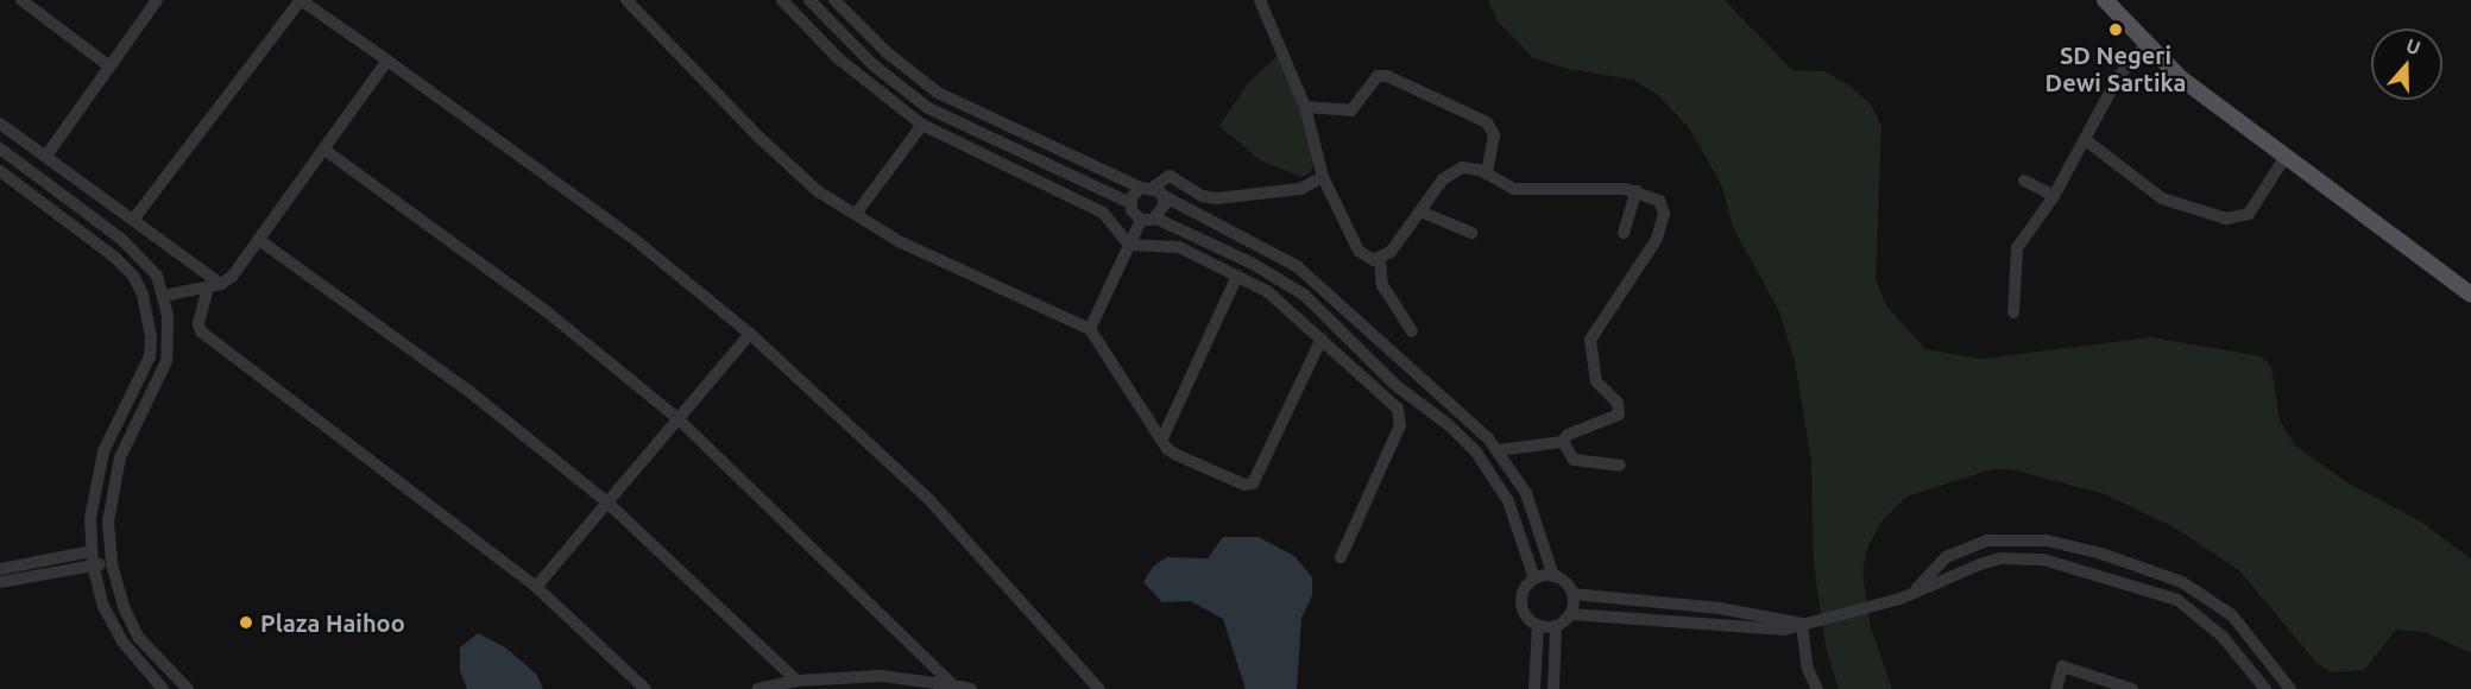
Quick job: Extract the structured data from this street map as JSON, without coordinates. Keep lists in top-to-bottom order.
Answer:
{
  "places": ["SD Negeri Dewi Sartika", "Plaza Haihoo"],
  "north": "top"
}
